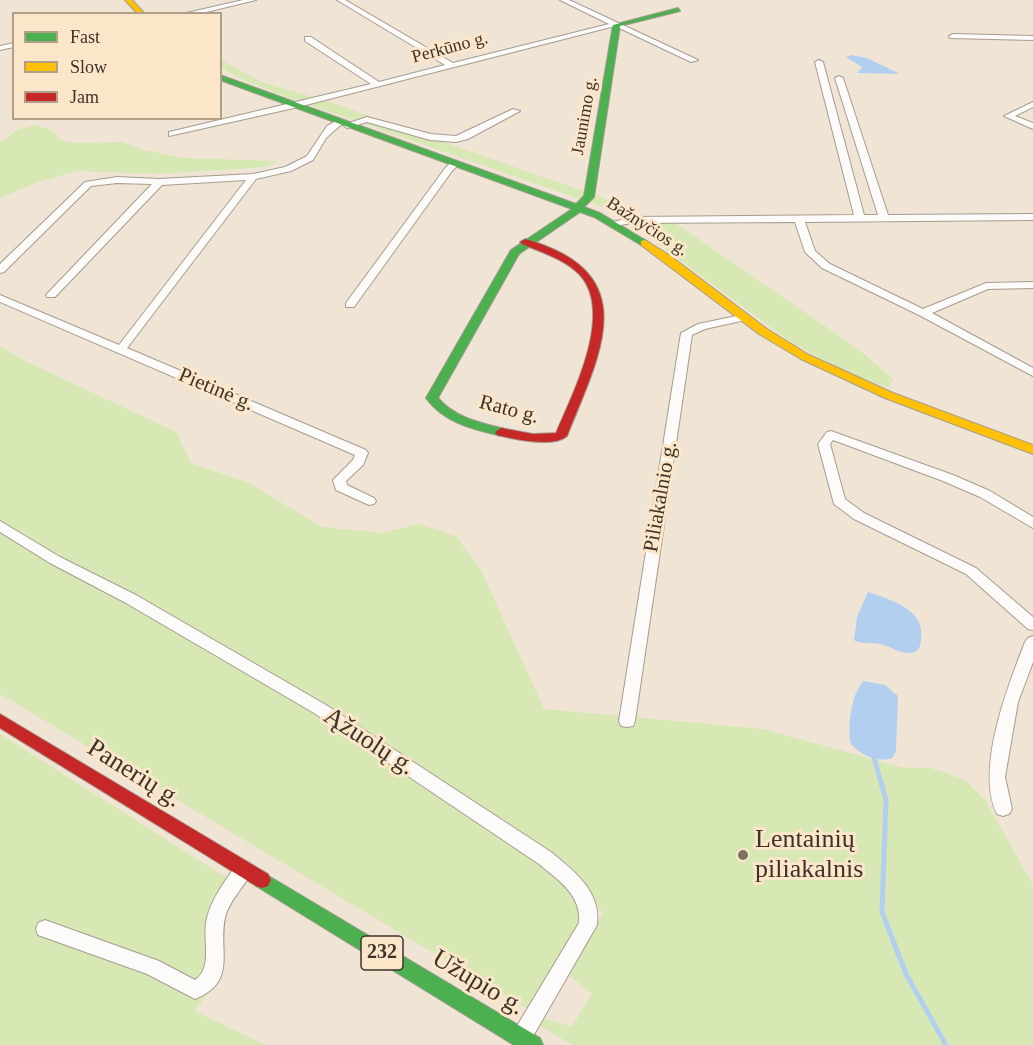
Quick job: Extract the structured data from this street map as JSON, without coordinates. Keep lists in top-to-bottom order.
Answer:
{
  "streets": {
    "main road": [
      "Perkūno g.",
      "Jaunimo g.",
      "Bažnyčios g.",
      "Rato g.",
      "Panerių g.",
      "232",
      "Užupio g."
    ],
    "street": ["Pietinė g.", "Piliakalnio g.", "Ąžuolų g."]
  },
  "crossings": [
    ["Perkūno g.", "Jaunimo g."],
    ["Perkūno g.", "Bažnyčios g."],
    ["Jaunimo g.", "Bažnyčios g."],
    ["Jaunimo g.", "Rato g."],
    ["Bažnyčios g.", "Rato g."],
    ["Bažnyčios g.", "Piliakalnio g."],
    ["Ąžuolų g.", "Užupio g."],
    ["Panerių g.", "Užupio g."]
  ],
  "places": ["Lentainių piliakalnis"],
  "legend": ["Fast", "Slow", "Jam"]
}
